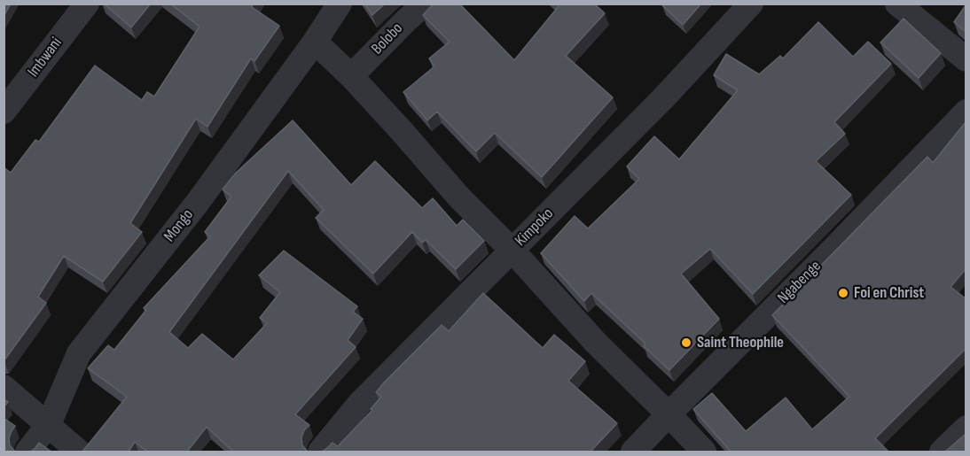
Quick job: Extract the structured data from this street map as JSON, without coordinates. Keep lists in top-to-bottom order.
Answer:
{
  "streets": {
    "street": [
      "Bolobo",
      "Imbwani",
      "Mongo",
      "Kimpoko",
      "Ngabenge"
    ]
  },
  "places": ["Foi en Christ", "Saint Theophile"]
}
